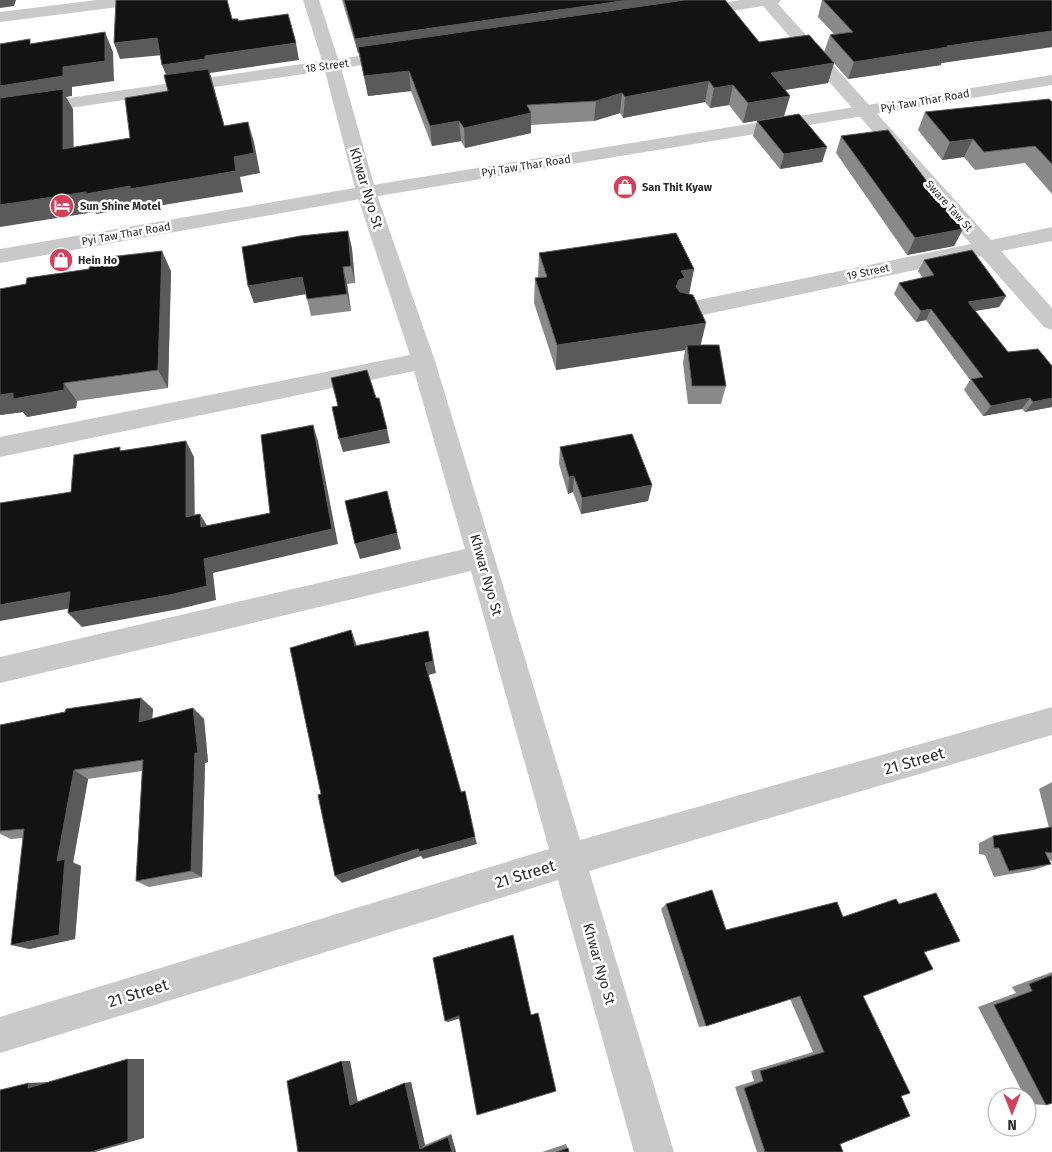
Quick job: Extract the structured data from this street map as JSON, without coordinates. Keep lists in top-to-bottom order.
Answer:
{
  "streets": {
    "street": [
      "18 Street",
      "Pyi Taw Thar Road",
      "Khwar Nyo St",
      "Sware Taw St",
      "19 Street",
      "21 Street"
    ]
  },
  "crossings": [
    ["18 Street", "Khwar Nyo St"],
    ["Pyi Taw Thar Road", "Khwar Nyo St"],
    ["Pyi Taw Thar Road", "Sware Taw St"],
    ["Khwar Nyo St", "21 Street"],
    ["Sware Taw St", "19 Street"]
  ],
  "places": {
    "shop": ["San Thit Kyaw", "Hein Ho"],
    "hotel": ["Sun Shine Motel"]
  },
  "north": "bottom"
}
